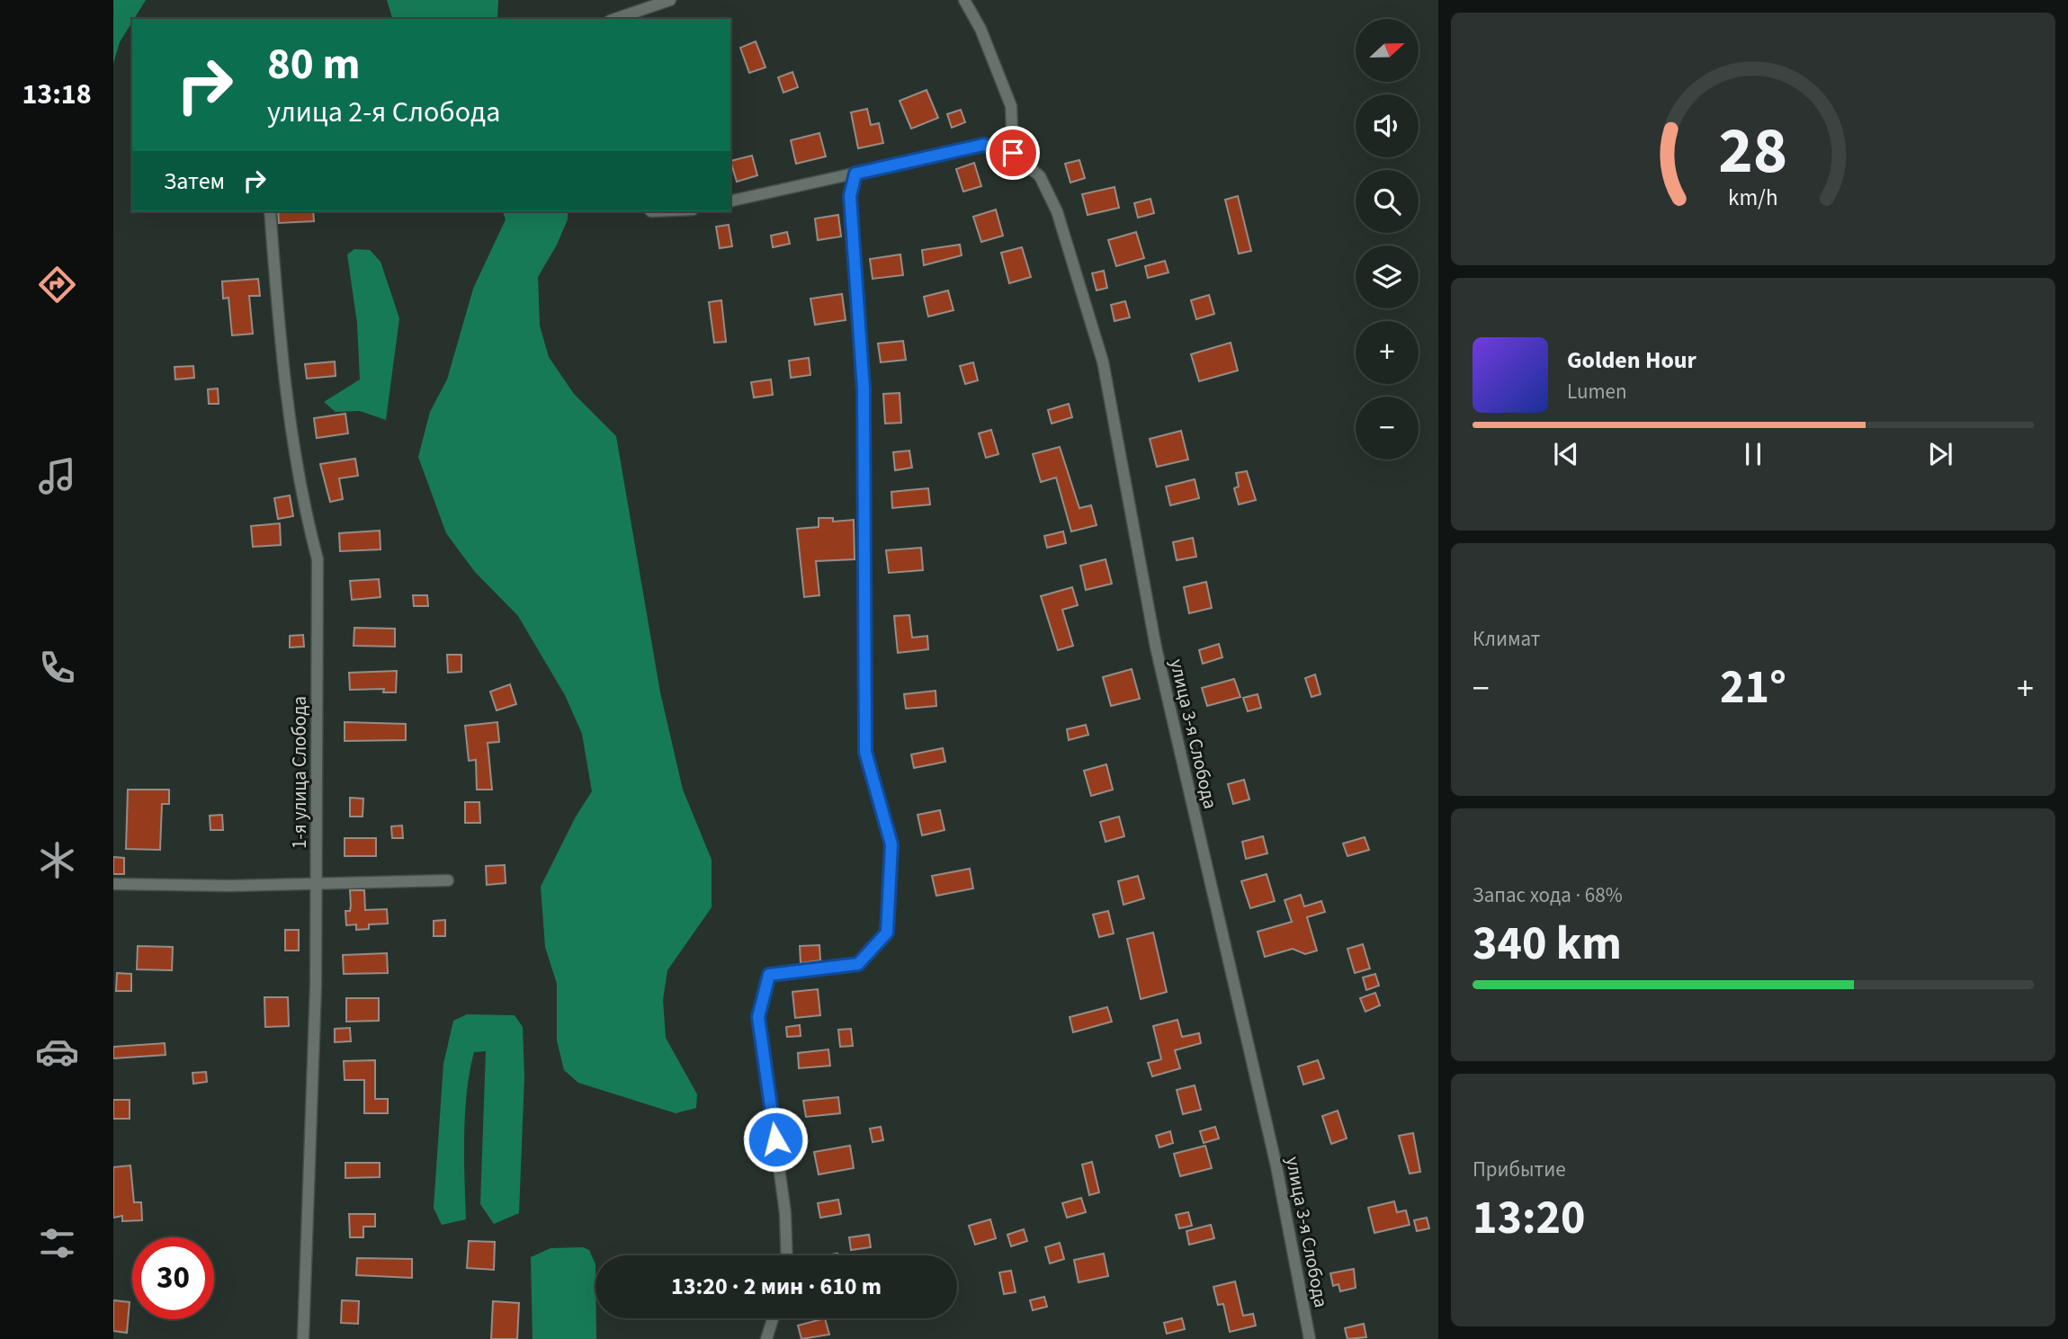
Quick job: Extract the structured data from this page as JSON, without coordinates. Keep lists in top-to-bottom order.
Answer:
{
  "streets": {
    "street": ["улица 3-я Слобода", "1-я улица Слобода"]
  },
  "north": "right",
  "page": {
    "tabs": "13:18",
    "map_buttons": ["+", "−"],
    "turn": ["80 m", "улица 2-я Слобода"],
    "then": "Затем",
    "song": ["Golden Hour", "Lumen"],
    "tile": [
      "Климат",
      ["Запас хода · 68%", "340 km"],
      ["Прибытие", "13:20"]
    ],
    "heat": ["−", "21°", "+"],
    "limit": "30",
    "trip": "13:20 · 2 мин · 610 m",
    "gauge": ["28", "km/h"]
  }
}
